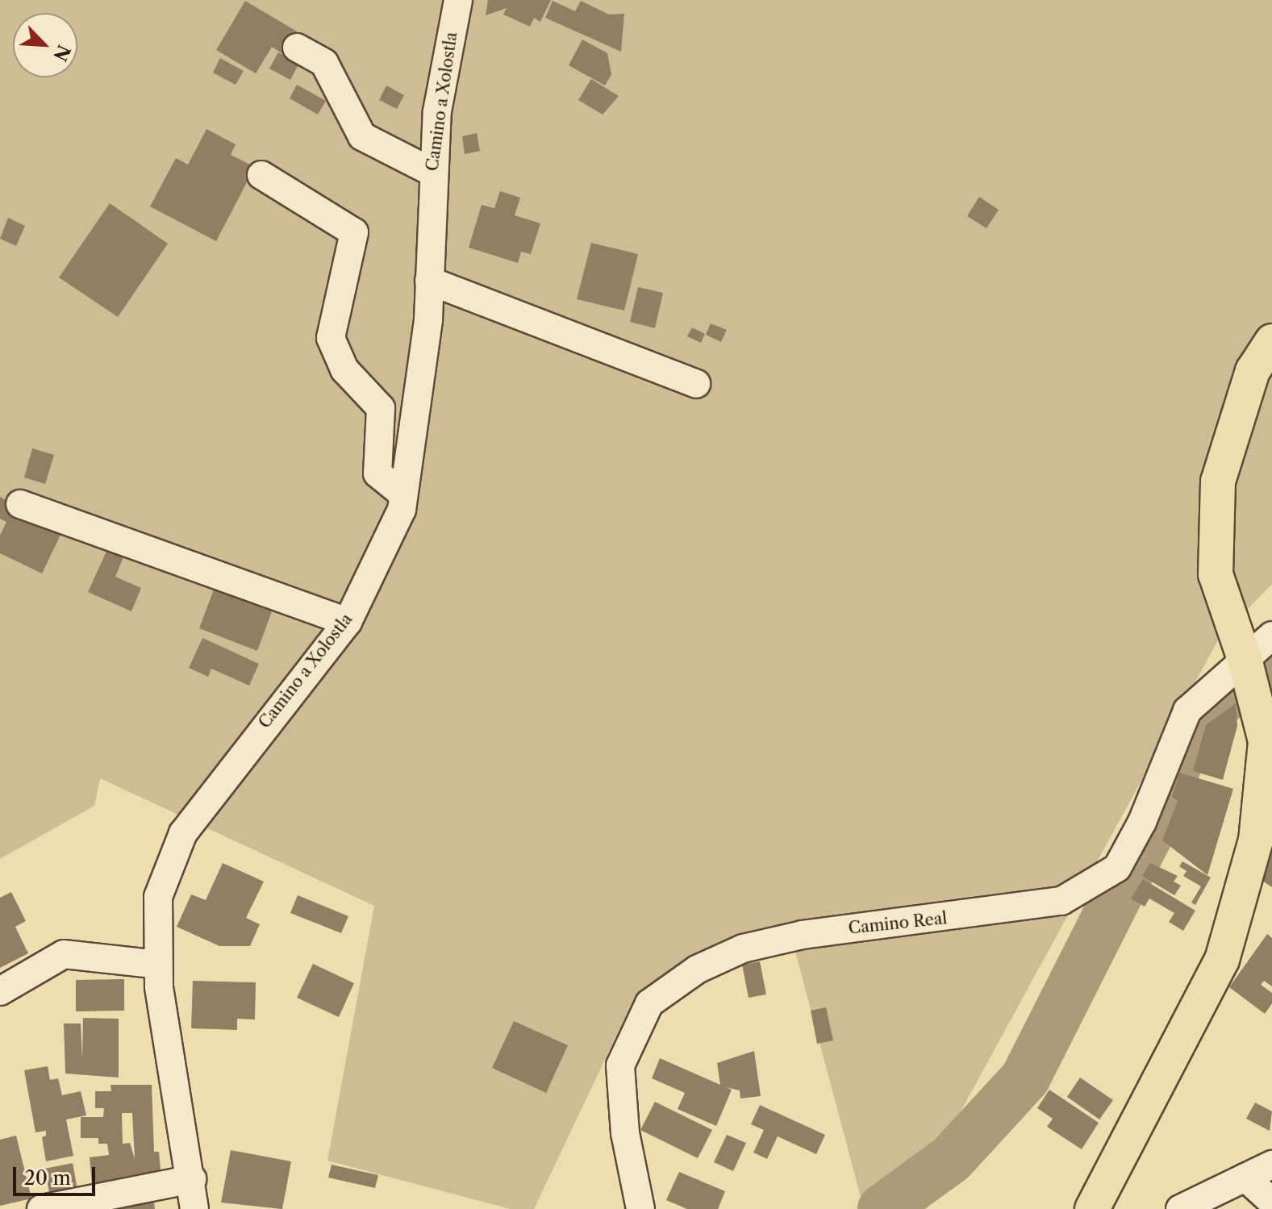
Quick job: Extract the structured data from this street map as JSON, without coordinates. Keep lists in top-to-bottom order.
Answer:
{
  "streets": {
    "street": ["Camino a Xolostla", "Camino Real"]
  },
  "scale_bar": "20 m",
  "north": "bottom right"
}
